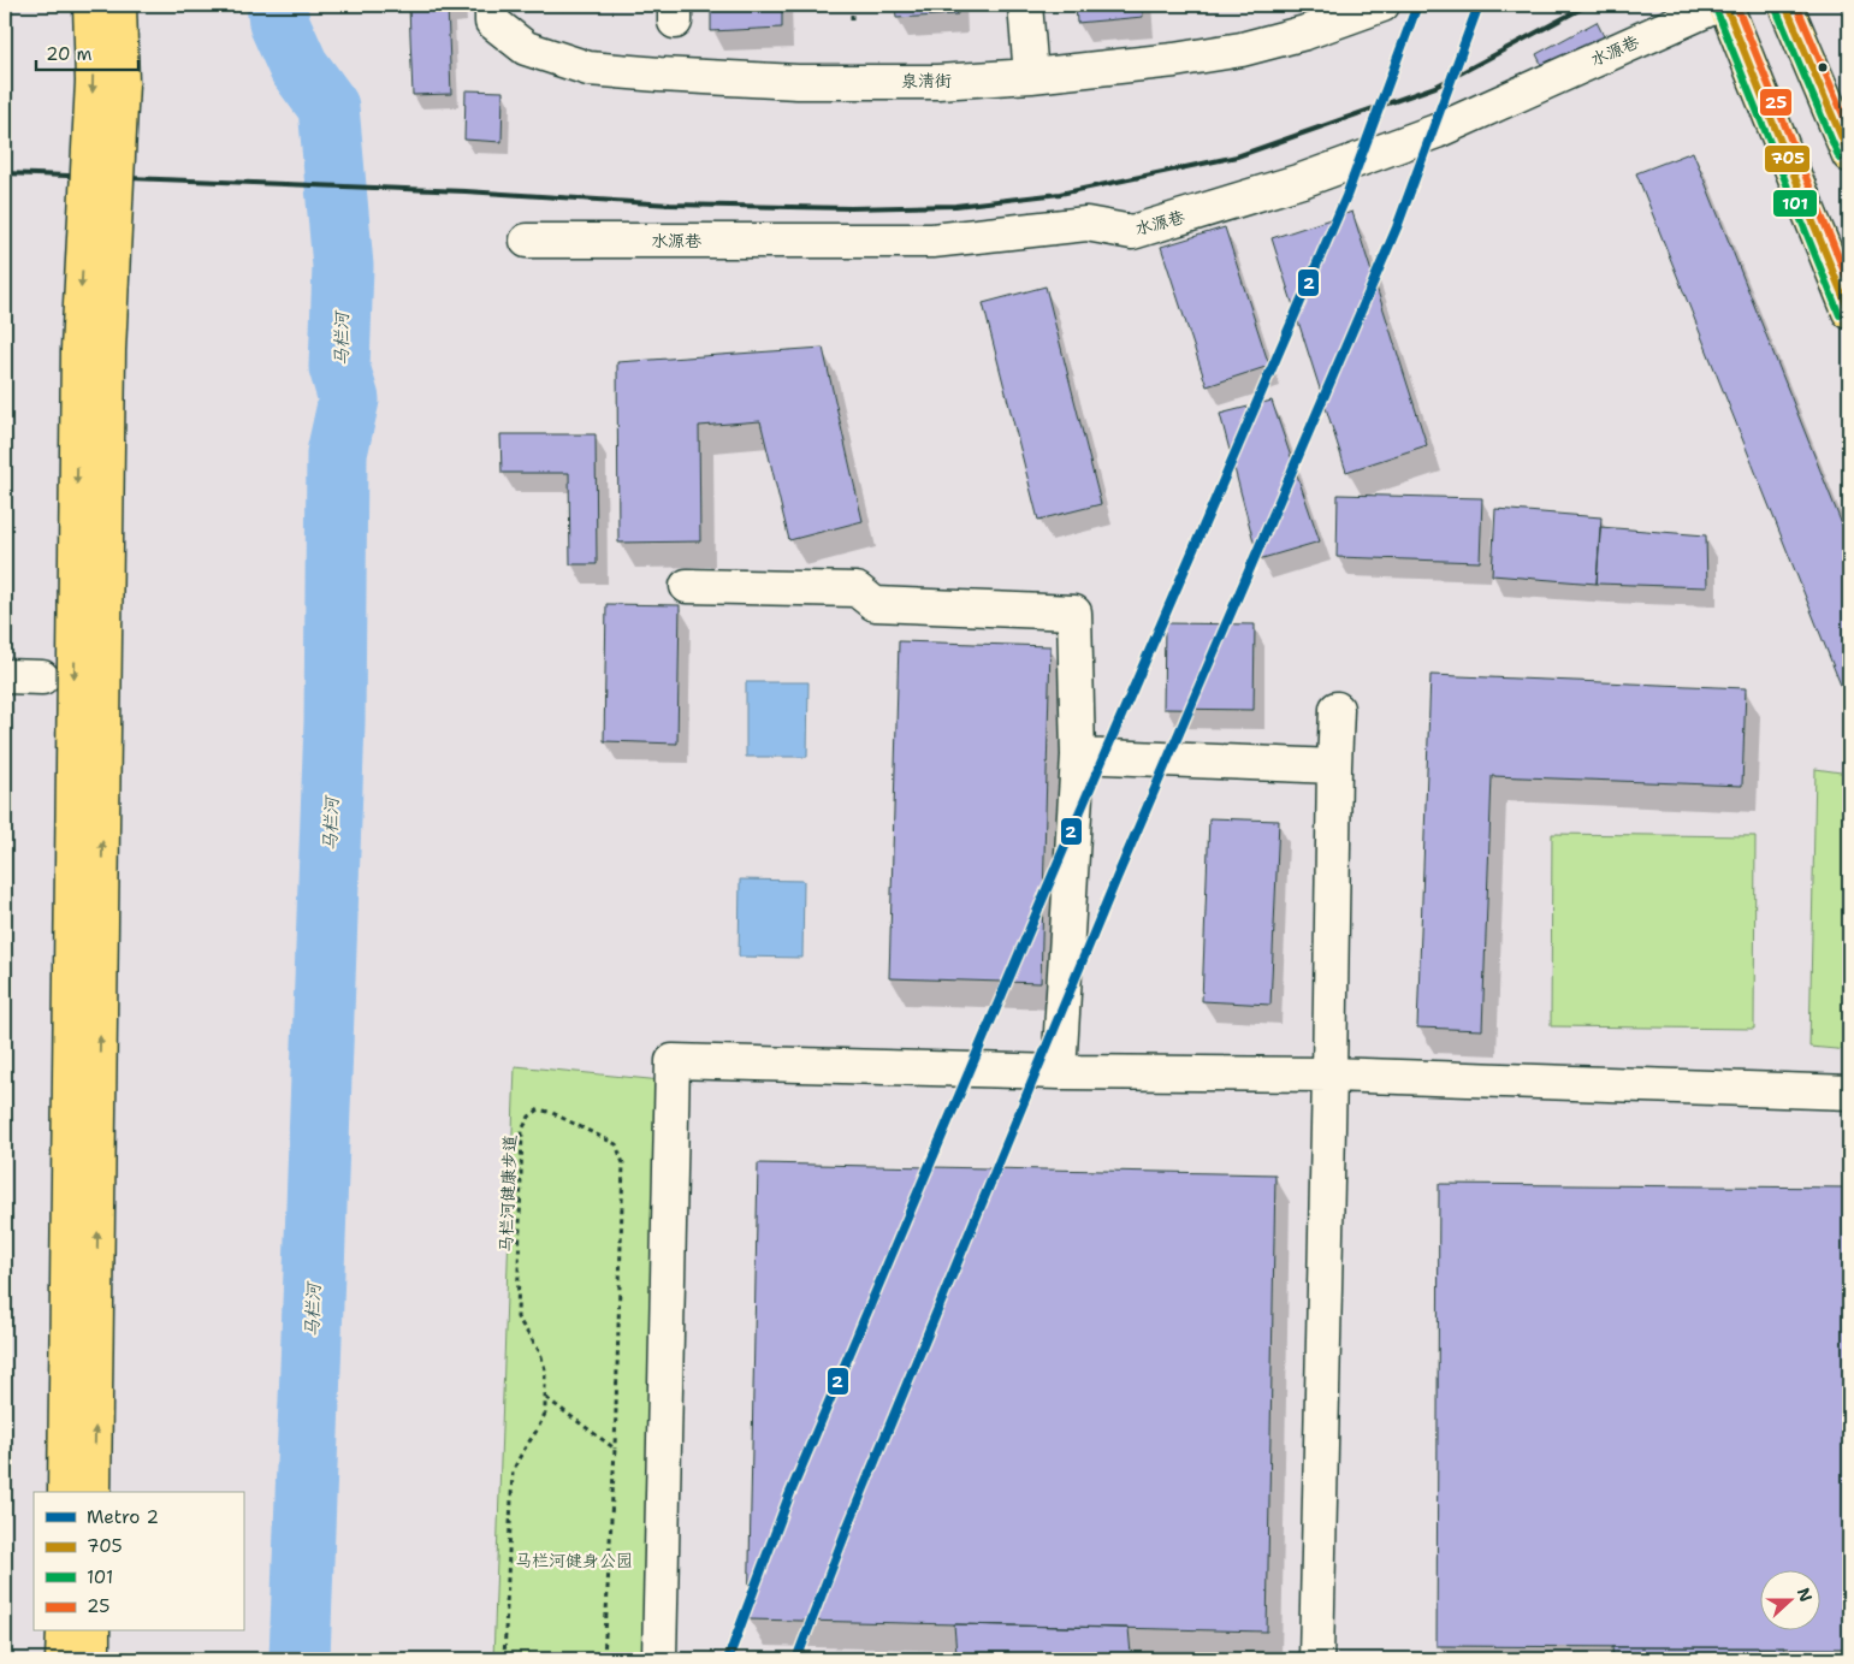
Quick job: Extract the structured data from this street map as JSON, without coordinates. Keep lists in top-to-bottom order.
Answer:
{
  "streets": {
    "street": ["水源巷", "泉清街"],
    "path": ["马栏河健康步道"]
  },
  "water": ["马栏河"],
  "parks": ["马栏河健身公园"],
  "lines": [
    "metro line 2",
    "transit line 705",
    "transit line 25",
    "transit line 101"
  ],
  "legend": [
    "Metro 2",
    "705",
    "101",
    "25"
  ],
  "scale_bar": "20 m",
  "north": "right"
}
